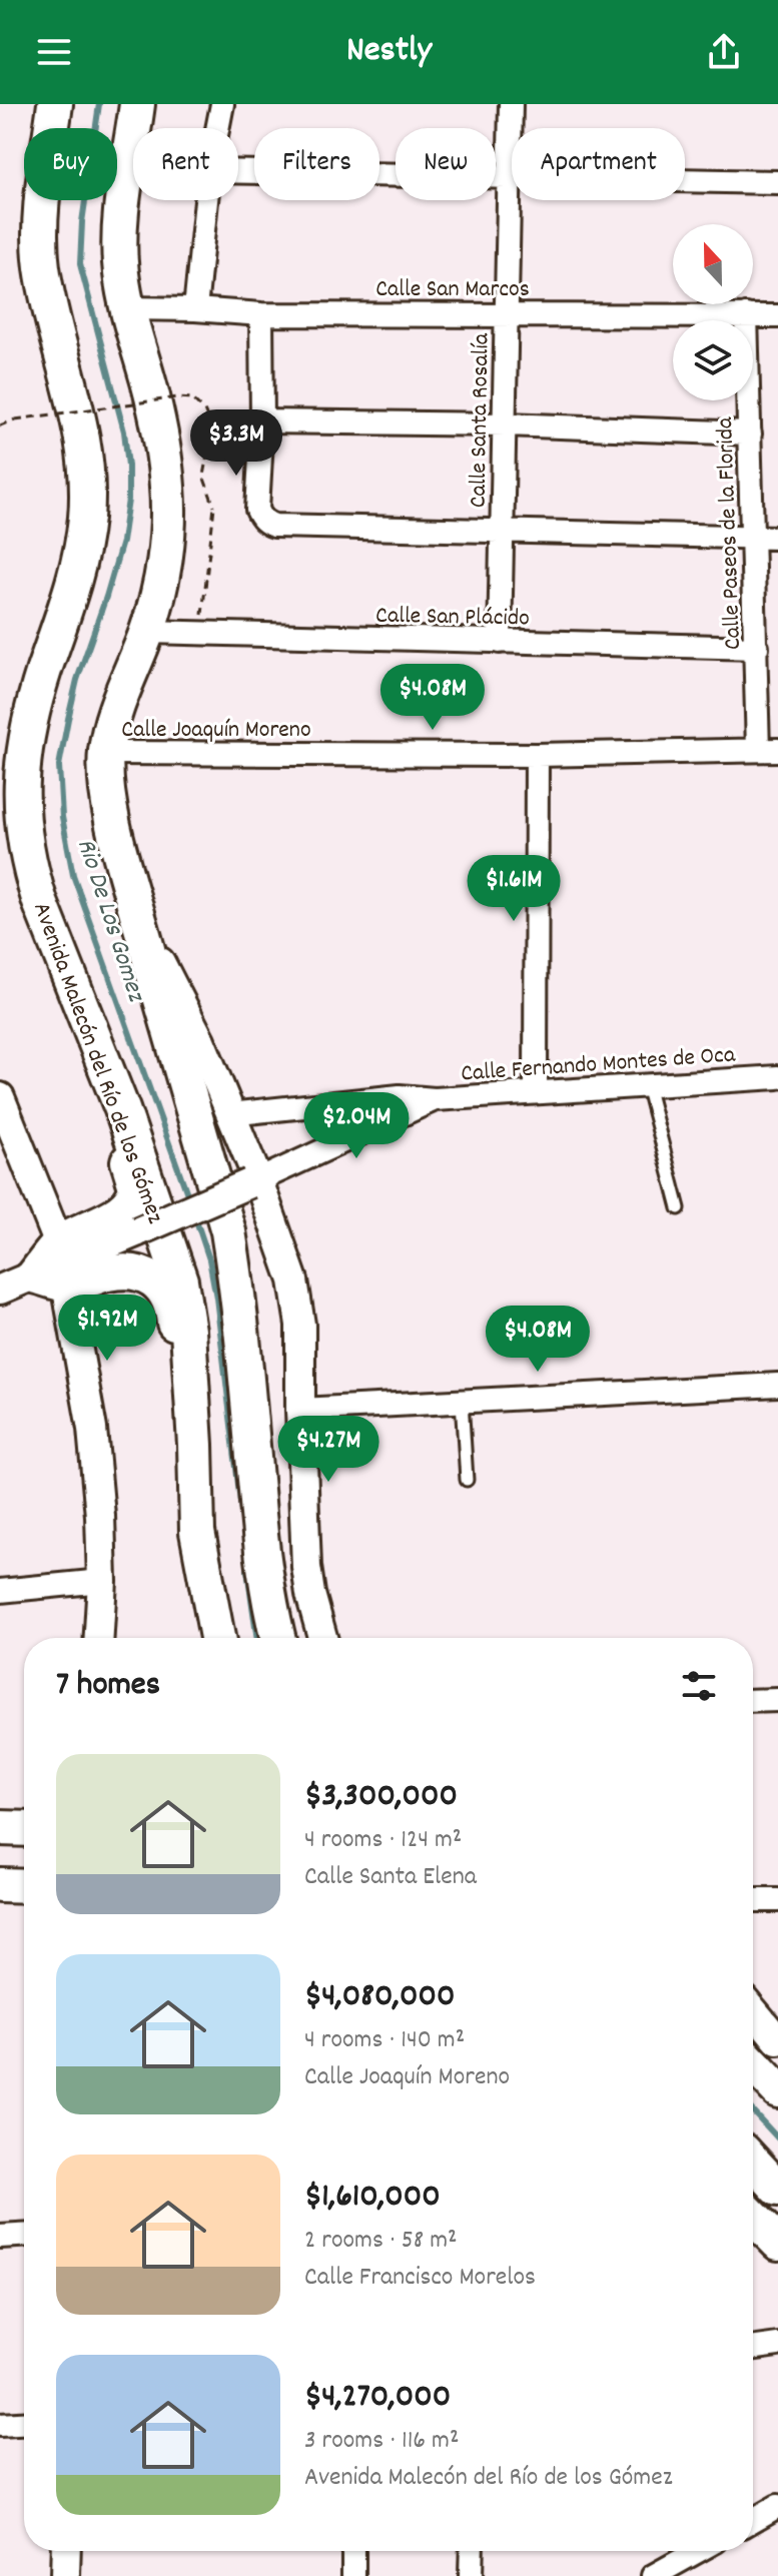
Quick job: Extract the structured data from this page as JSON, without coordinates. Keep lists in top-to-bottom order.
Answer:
{
  "streets": {
    "main road": ["Avenida Malecón del Río de los Gómez"],
    "street": [
      "Calle San Marcos",
      "Calle Santa Rosalía",
      "Calle Paseos de la Florida",
      "Calle San Plácido",
      "Calle Joaquín Moreno",
      "Calle Fernando Montes de Oca"
    ]
  },
  "crossings": [
    ["Calle San Marcos", "Calle Santa Rosalía"],
    ["Calle San Marcos", "Calle Paseos de la Florida"],
    ["Calle Santa Rosalía", "Calle San Plácido"],
    ["Calle Paseos de la Florida", "Calle San Plácido"],
    ["Calle Paseos de la Florida", "Calle Joaquín Moreno"]
  ],
  "water": ["Rio De Los Gomez"],
  "north": "top",
  "page": {
    "header": "Nestly",
    "chip": [
      "Buy",
      "Rent",
      "Filters",
      "New",
      "Apartment"
    ],
    "price": [
      "$3.3M",
      "$4.08M",
      "$1.61M",
      "$2.04M",
      "$1.92M",
      "$4.08M",
      "$4.27M"
    ],
    "heading": "7 homes",
    "list": [
      {
        "name": "$3,300,000",
        "note": "4 rooms · 124 m² · Calle Santa Elena"
      },
      {
        "name": "$4,080,000",
        "note": "4 rooms · 140 m² · Calle Joaquín Moreno"
      },
      {
        "name": "$1,610,000",
        "note": "2 rooms · 58 m² · Calle Francisco Morelos"
      },
      {
        "name": "$4,270,000",
        "note": "3 rooms · 116 m² · Avenida Malecón del Río de los Gómez"
      }
    ]
  }
}
